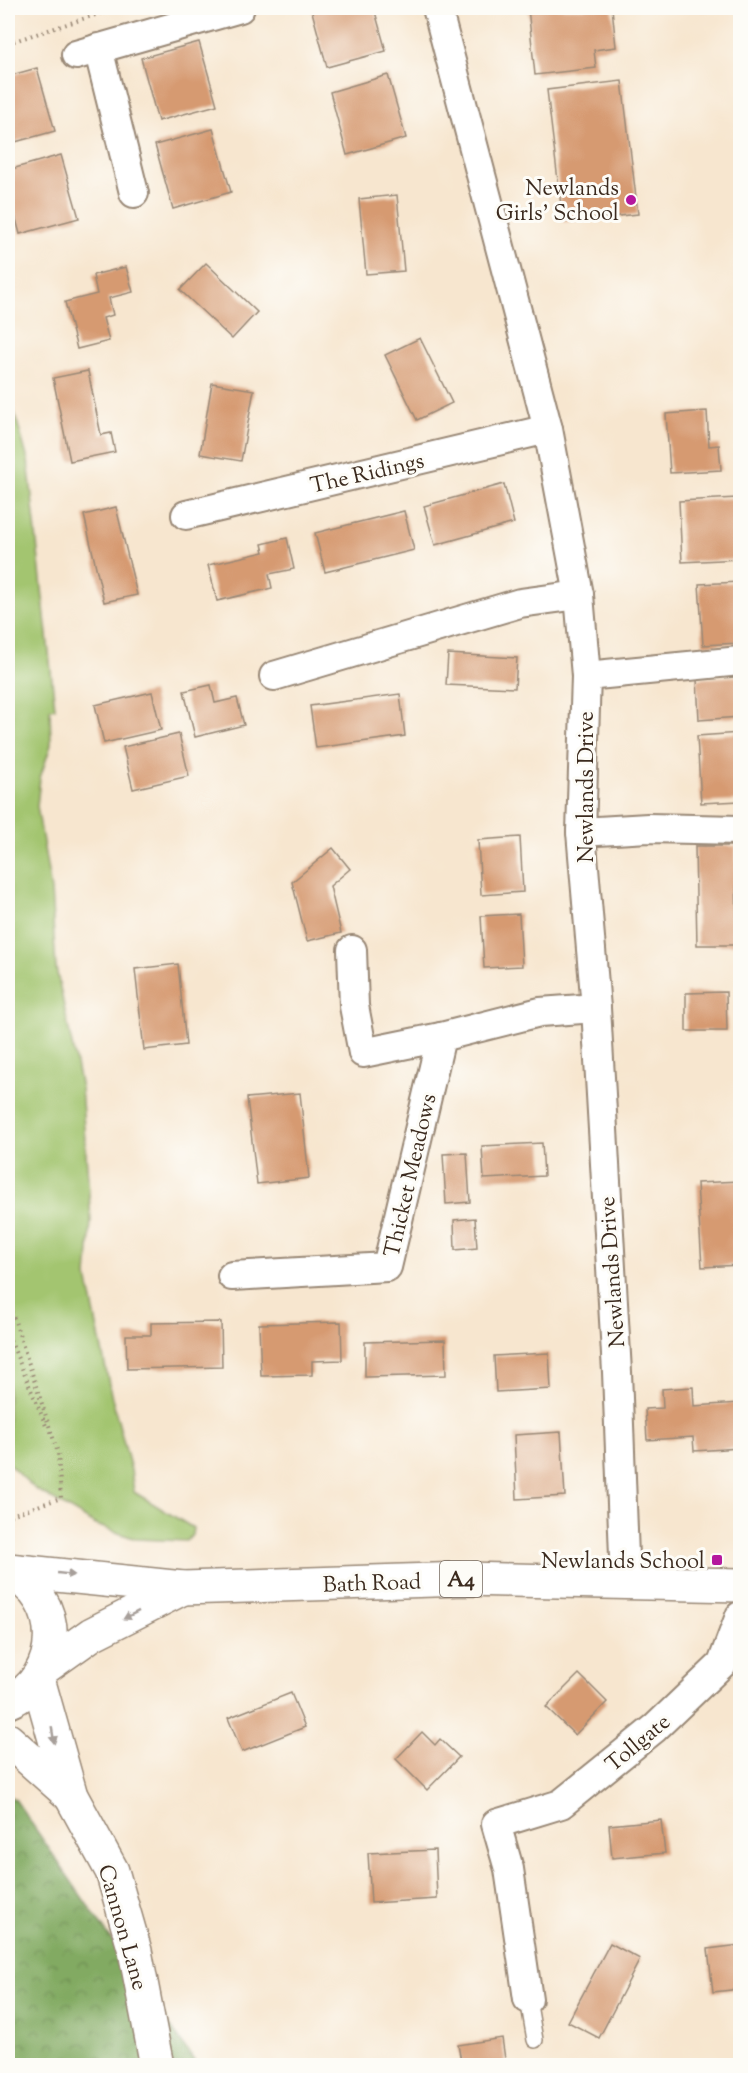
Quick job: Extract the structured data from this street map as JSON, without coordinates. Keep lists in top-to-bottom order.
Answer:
{
  "streets": {
    "main road": ["A4", "Bath Road", "Cannon Lane"],
    "street": [
      "The Ridings",
      "Newlands Drive",
      "Thicket Meadows",
      "Tollgate"
    ]
  },
  "crossings": [
    ["The Ridings", "Newlands Drive"],
    ["Newlands Drive", "Bath Road"],
    ["Bath Road", "Cannon Lane"]
  ],
  "places": {
    "other": ["Newlands Girls' School"],
    "transit": ["Newlands School"]
  }
}
